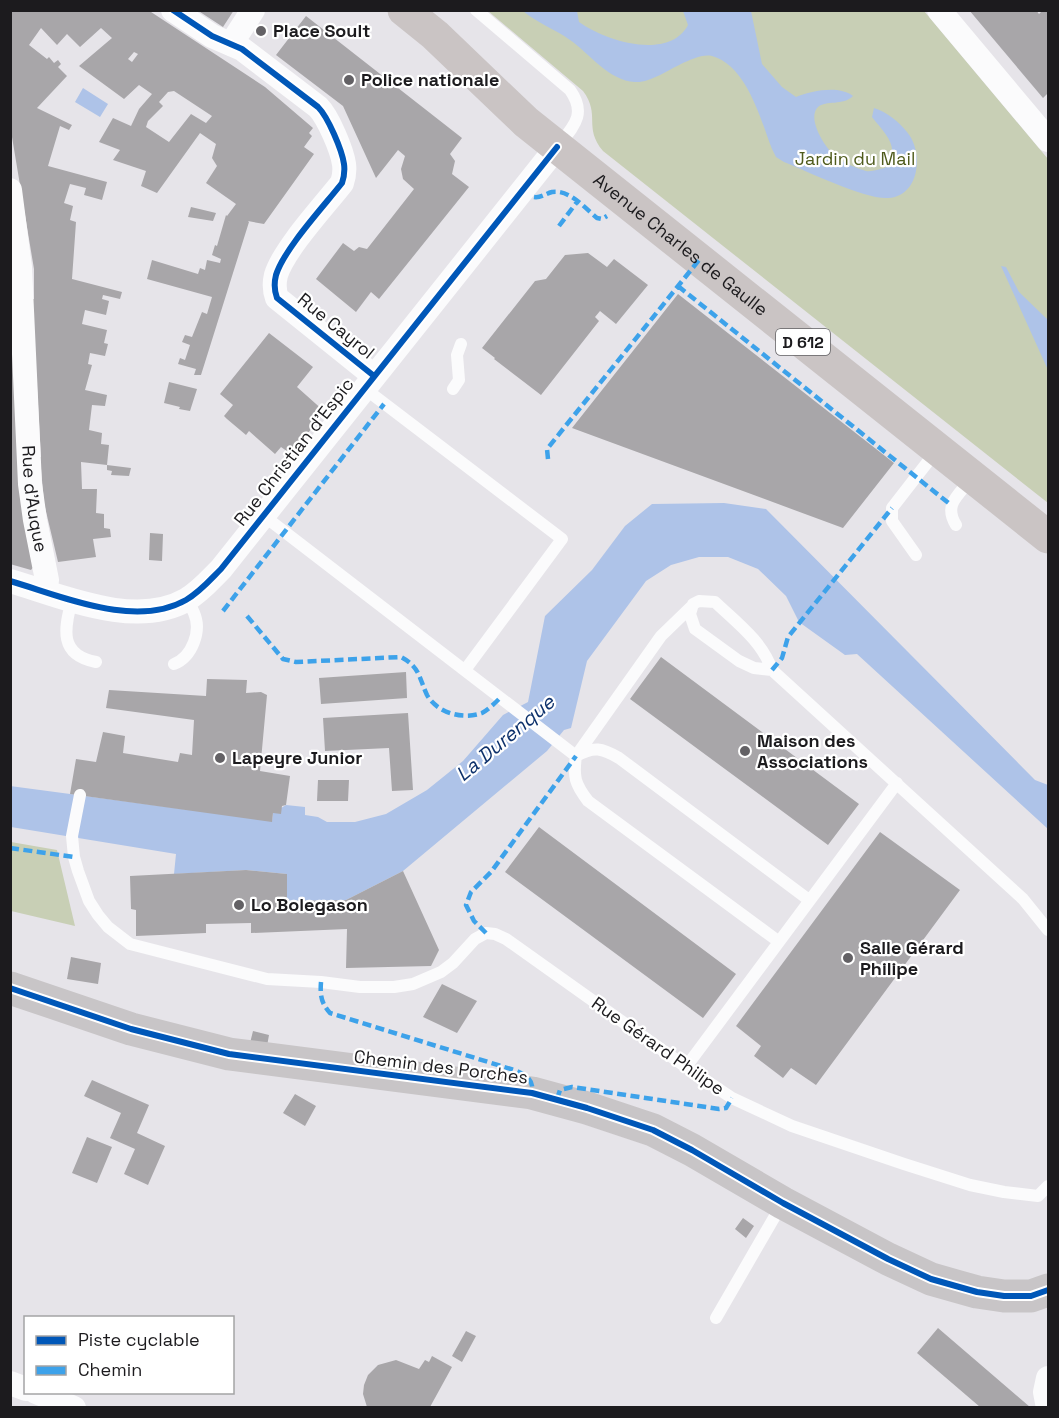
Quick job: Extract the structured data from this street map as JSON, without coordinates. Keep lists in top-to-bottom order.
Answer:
{
  "streets": {
    "main road": ["Avenue Charles de Gaulle", "D 612"],
    "street": [
      "Rue Cayrol",
      "Rue Christian d'Espic",
      "Rue d'Auque",
      "Chemin des Porches"
    ],
    "lane": ["Rue Gérard Philipe"]
  },
  "crossings": [
    ["Avenue Charles de Gaulle", "Rue Christian d'Espic"],
    ["Rue Cayrol", "Rue Christian d'Espic"],
    ["Rue Christian d'Espic", "Rue d'Auque"]
  ],
  "water": ["La Durenque"],
  "parks": ["Jardin du Mail"],
  "places": [
    "Place Soult",
    "Police nationale",
    "Maison des Associations",
    "Lapeyre Junior",
    "Lo Bolegason",
    "Salle Gérard Philipe"
  ],
  "legend": ["Piste cyclable", "Chemin"]
}
